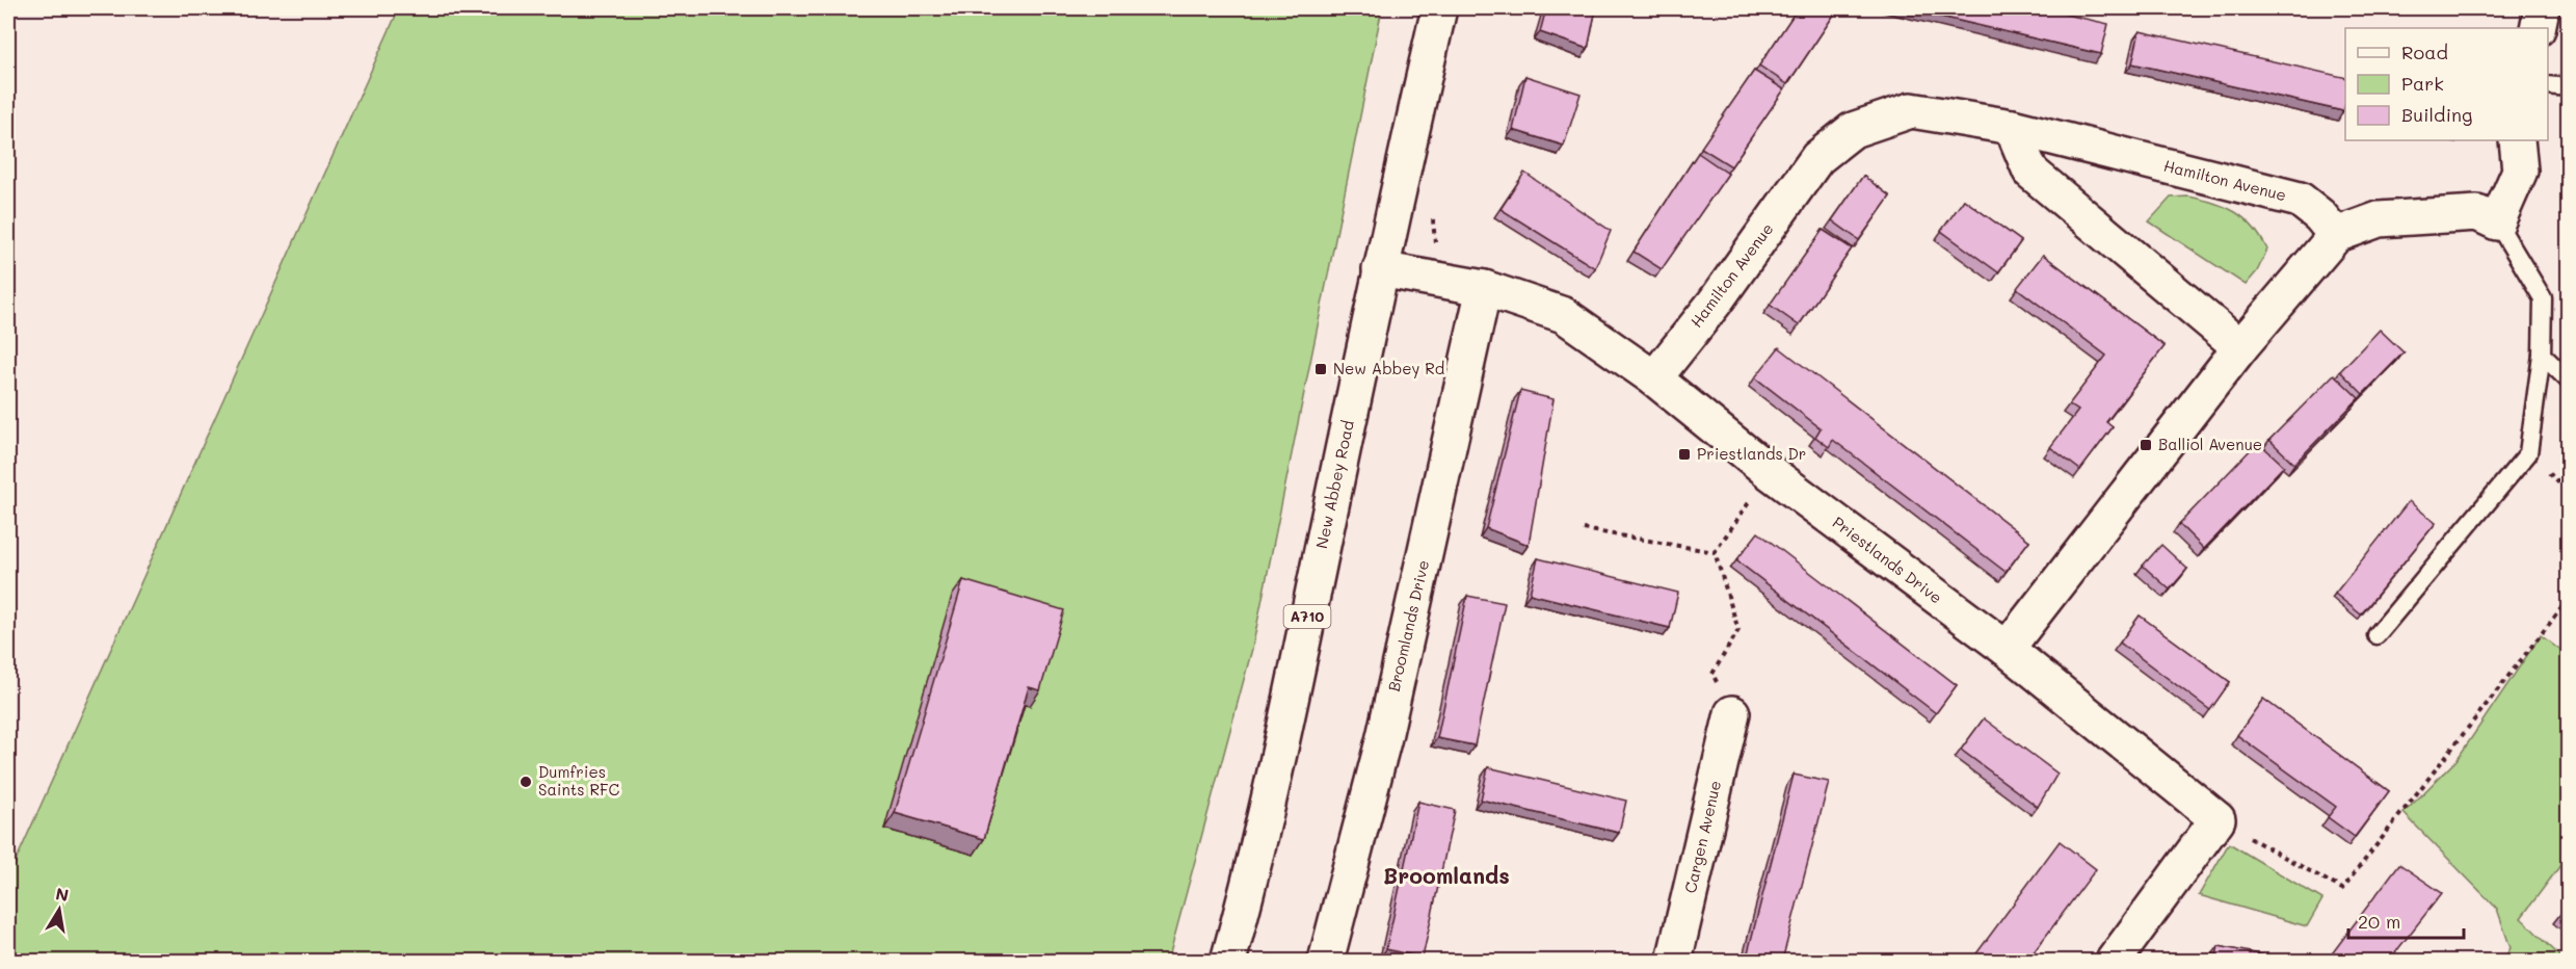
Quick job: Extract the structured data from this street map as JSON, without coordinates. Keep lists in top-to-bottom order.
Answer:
{
  "streets": {
    "street": [
      "Hamilton Avenue",
      "New Abbey Road",
      "Priestlands Drive",
      "A710",
      "Broomlands Drive",
      "Cargen Avenue"
    ]
  },
  "crossings": [
    ["Hamilton Avenue", "Priestlands Drive"],
    ["New Abbey Road", "Priestlands Drive"],
    ["Priestlands Drive", "Broomlands Drive"]
  ],
  "districts": ["Broomlands"],
  "places": {
    "transit": ["New Abbey Rd", "Balliol Avenue", "Priestlands Dr"],
    "other": ["Dumfries Saints RFC"]
  },
  "legend": ["Road", "Park", "Building"],
  "scale_bar": "20 m",
  "north": "top"
}
